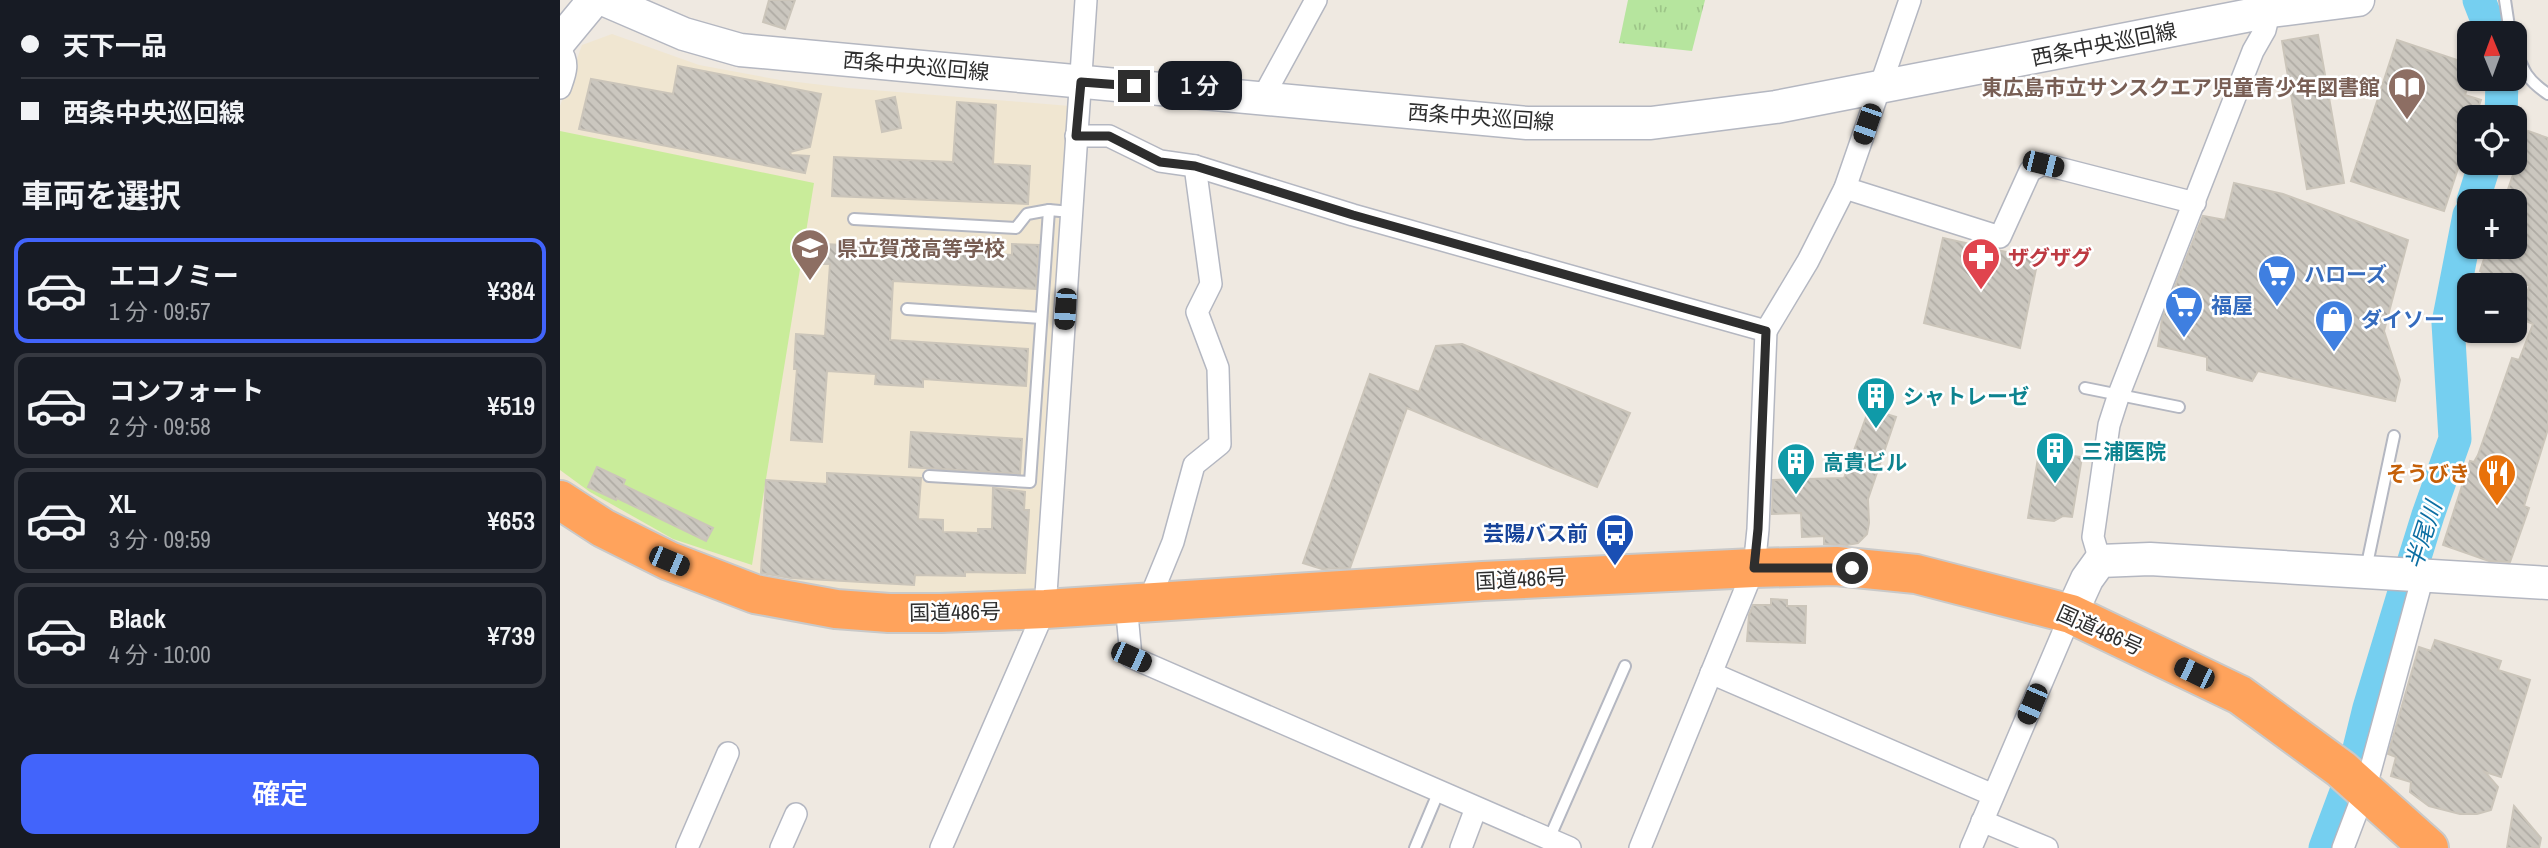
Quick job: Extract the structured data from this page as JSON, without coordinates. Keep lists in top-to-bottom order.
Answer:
{
  "streets": {
    "highway": ["国道486号"],
    "street": ["西条中央巡回線"]
  },
  "water": ["半尾川"],
  "places": {
    "library": ["東広島市立サンスクエア児童青少年図書館"],
    "school or university": ["県立賀茂高等学校"],
    "pharmacy": ["ザグザグ"],
    "supermarket": ["ハローズ", "福屋"],
    "shop": ["ダイソー"],
    "building": ["シャトレーゼ", "三浦医院", "高貴ビル"],
    "restaurant": ["そうびき"],
    "bus stop": ["芸陽バス前"]
  },
  "north": "top",
  "page": {
    "banner": ["天下一品", "西条中央巡回線"],
    "map_buttons": ["+", "−"],
    "bubble": "1 分",
    "heading": "車両を選択",
    "list": [
      {
        "name": "エコノミー",
        "note": "1 分 · 09:57",
        "value": "¥384"
      },
      {
        "name": "コンフォート",
        "note": "2 分 · 09:58",
        "value": "¥519"
      },
      {
        "name": "XL",
        "note": "3 分 · 09:59",
        "value": "¥653"
      },
      {
        "name": "Black",
        "note": "4 分 · 10:00",
        "value": "¥739"
      }
    ],
    "buttons": "確定"
  }
}
